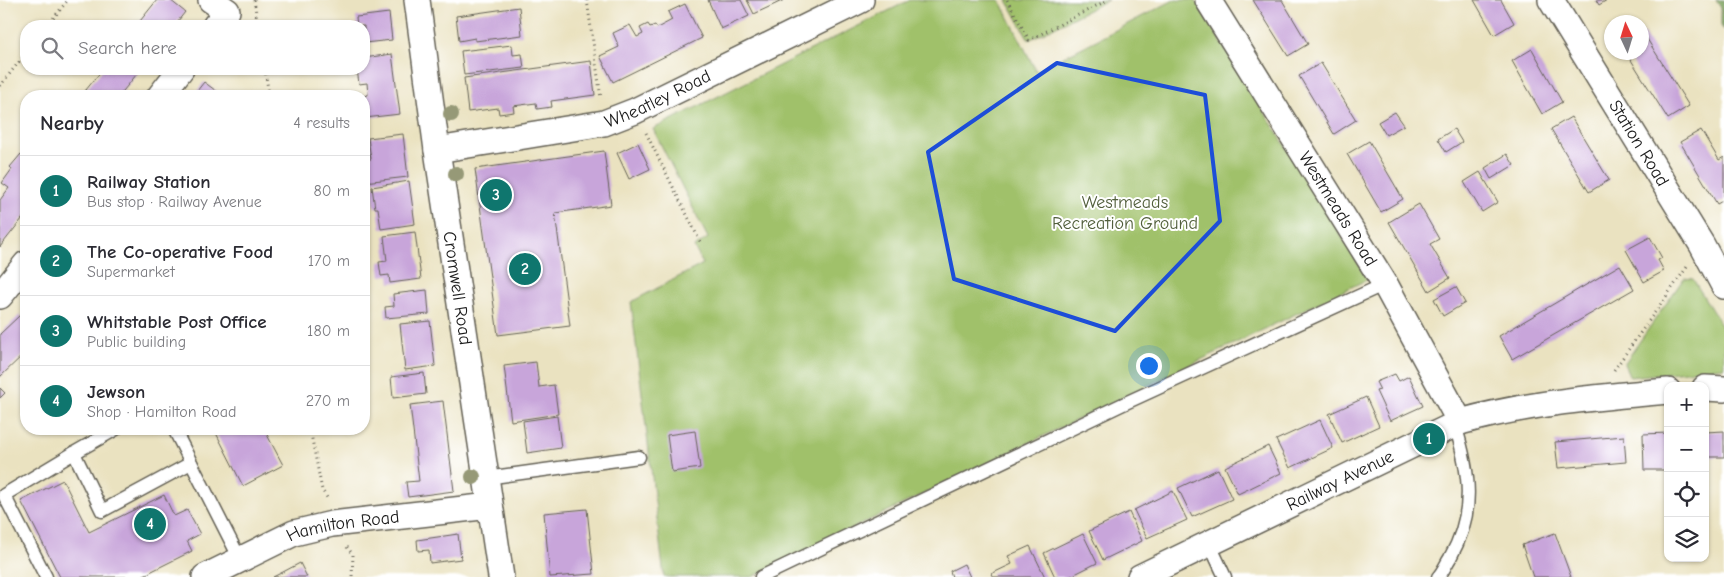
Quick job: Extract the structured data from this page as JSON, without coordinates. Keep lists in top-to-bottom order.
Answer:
{
  "streets": {
    "street": [
      "Wheatley Road",
      "Station Road",
      "Westmeads Road",
      "Cromwell Road",
      "Railway Avenue",
      "Hamilton Road"
    ]
  },
  "crossings": [
    ["Wheatley Road", "Cromwell Road"],
    ["Westmeads Road", "Railway Avenue"],
    ["Cromwell Road", "Hamilton Road"]
  ],
  "parks": ["Westmeads Recreation Ground"],
  "north": "top",
  "page": {
    "search": "Search here",
    "heading": ["Nearby", "4 results"],
    "list": [
      {
        "mark": "1",
        "name": "Railway Station",
        "note": "Bus stop · Railway Avenue",
        "value": "80 m"
      },
      {
        "mark": "2",
        "name": "The Co-operative Food",
        "note": "Supermarket",
        "value": "170 m"
      },
      {
        "mark": "3",
        "name": "Whitstable Post Office",
        "note": "Public building",
        "value": "180 m"
      },
      {
        "mark": "4",
        "name": "Jewson",
        "note": "Shop · Hamilton Road",
        "value": "270 m"
      }
    ],
    "pins": [
      "3",
      "2",
      "1",
      "4"
    ],
    "map_buttons": ["+", "−"]
  }
}
